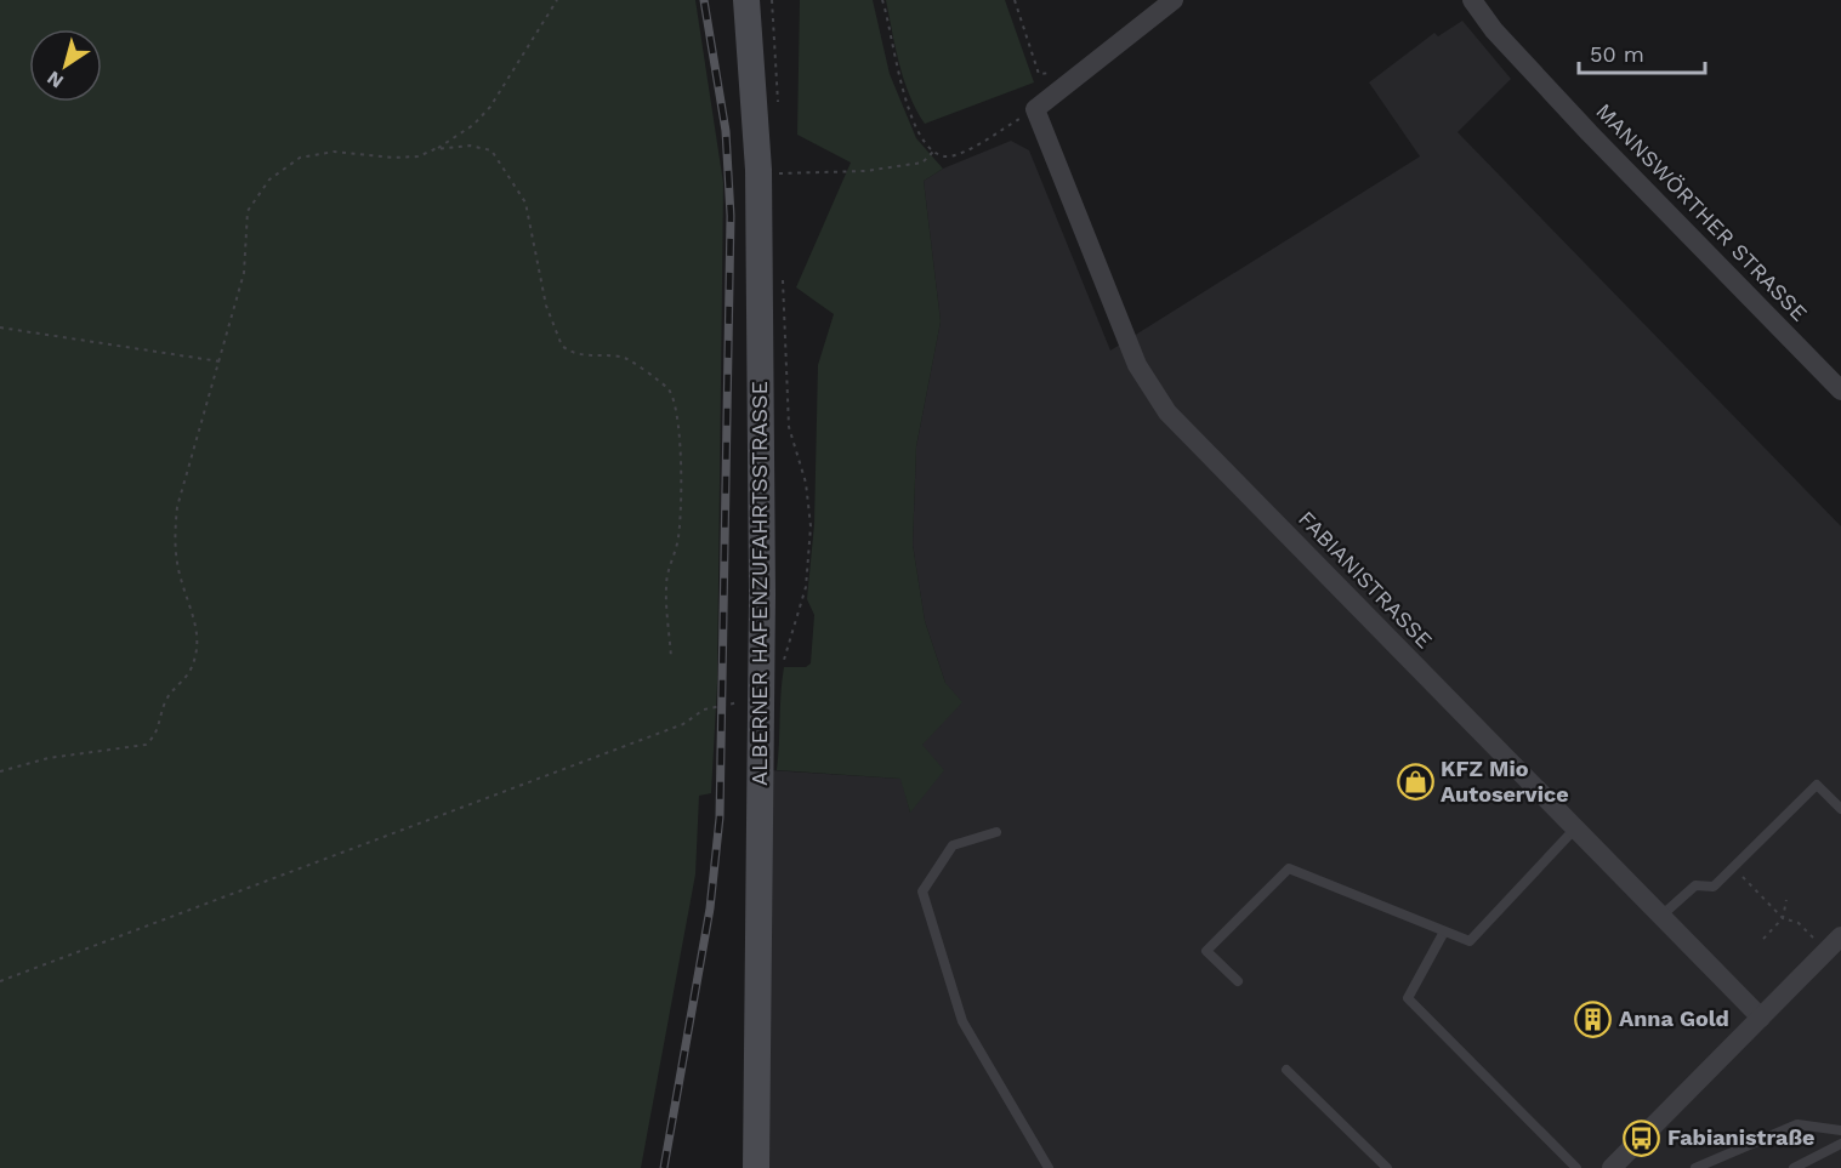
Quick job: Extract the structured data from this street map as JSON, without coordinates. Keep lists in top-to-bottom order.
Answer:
{
  "streets": {
    "main road": ["ALBERNER HAFENZUFAHRTSSTRASSE"],
    "street": ["MANNSWÖRTHER STRASSE", "FABIANISTRASSE"]
  },
  "places": {
    "shop": ["KFZ Mio Autoservice"],
    "building": ["Anna Gold"],
    "bus stop": ["Fabianistraße"]
  },
  "scale_bar": "50 m",
  "north": "bottom left"
}
